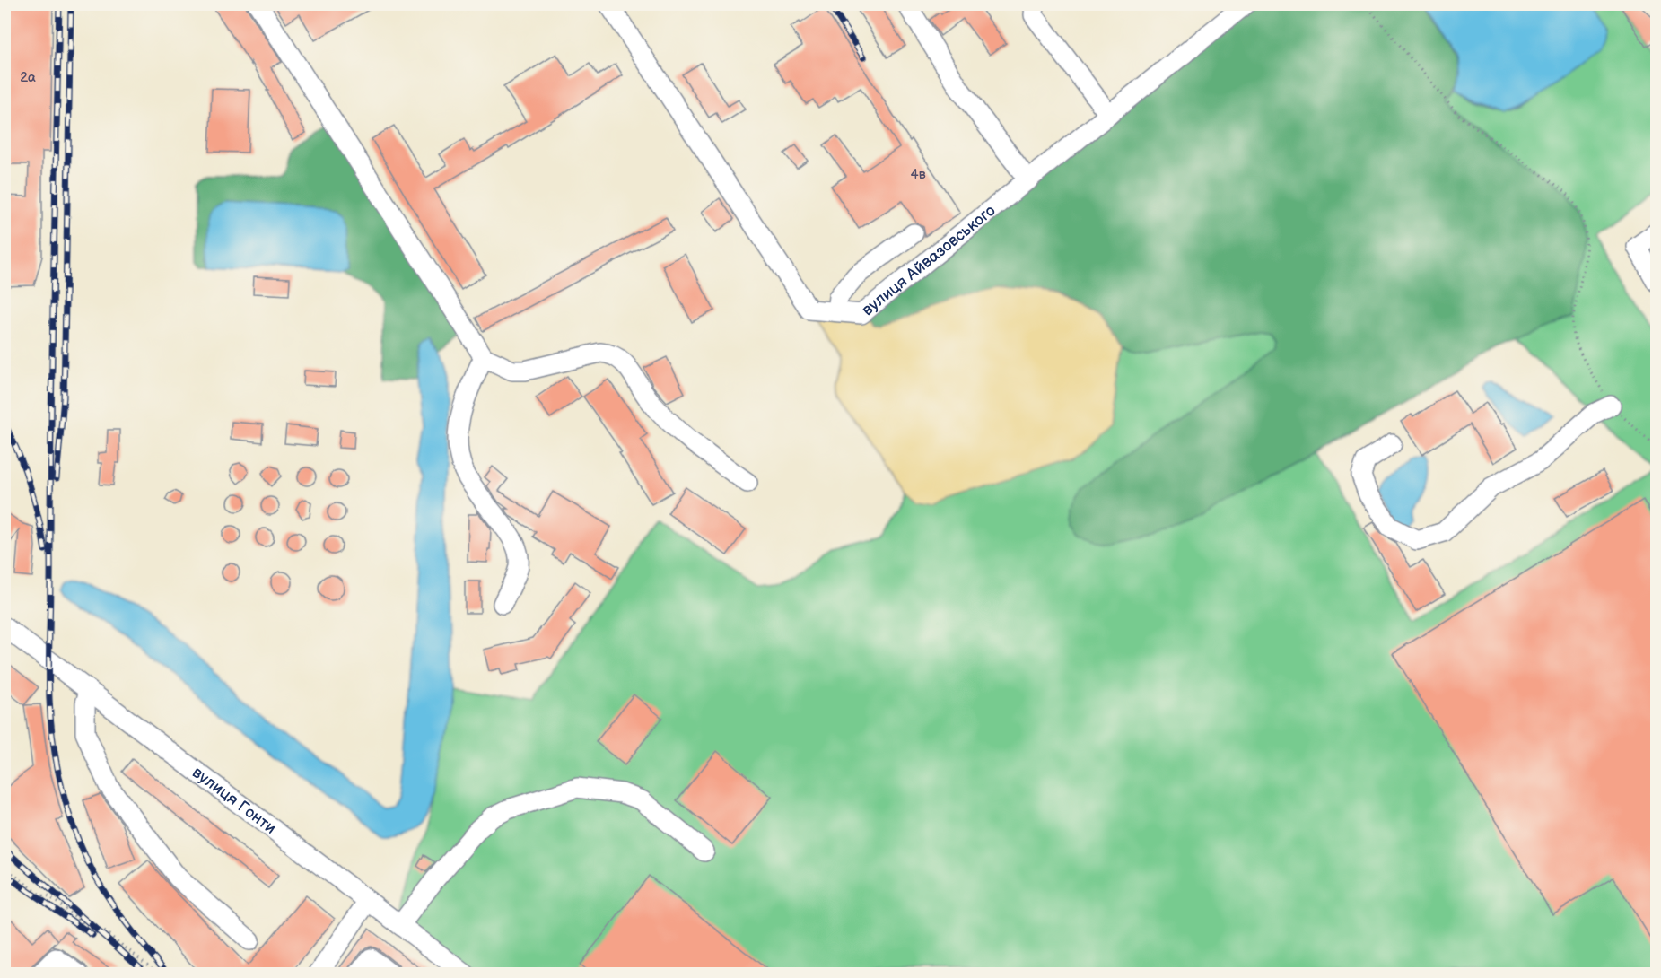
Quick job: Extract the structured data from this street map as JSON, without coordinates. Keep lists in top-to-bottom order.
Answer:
{
  "streets": {
    "street": ["вулиця Айвазовського", "вулиця Гонти"]
  },
  "house_numbers": ["2а", "4в"]
}
